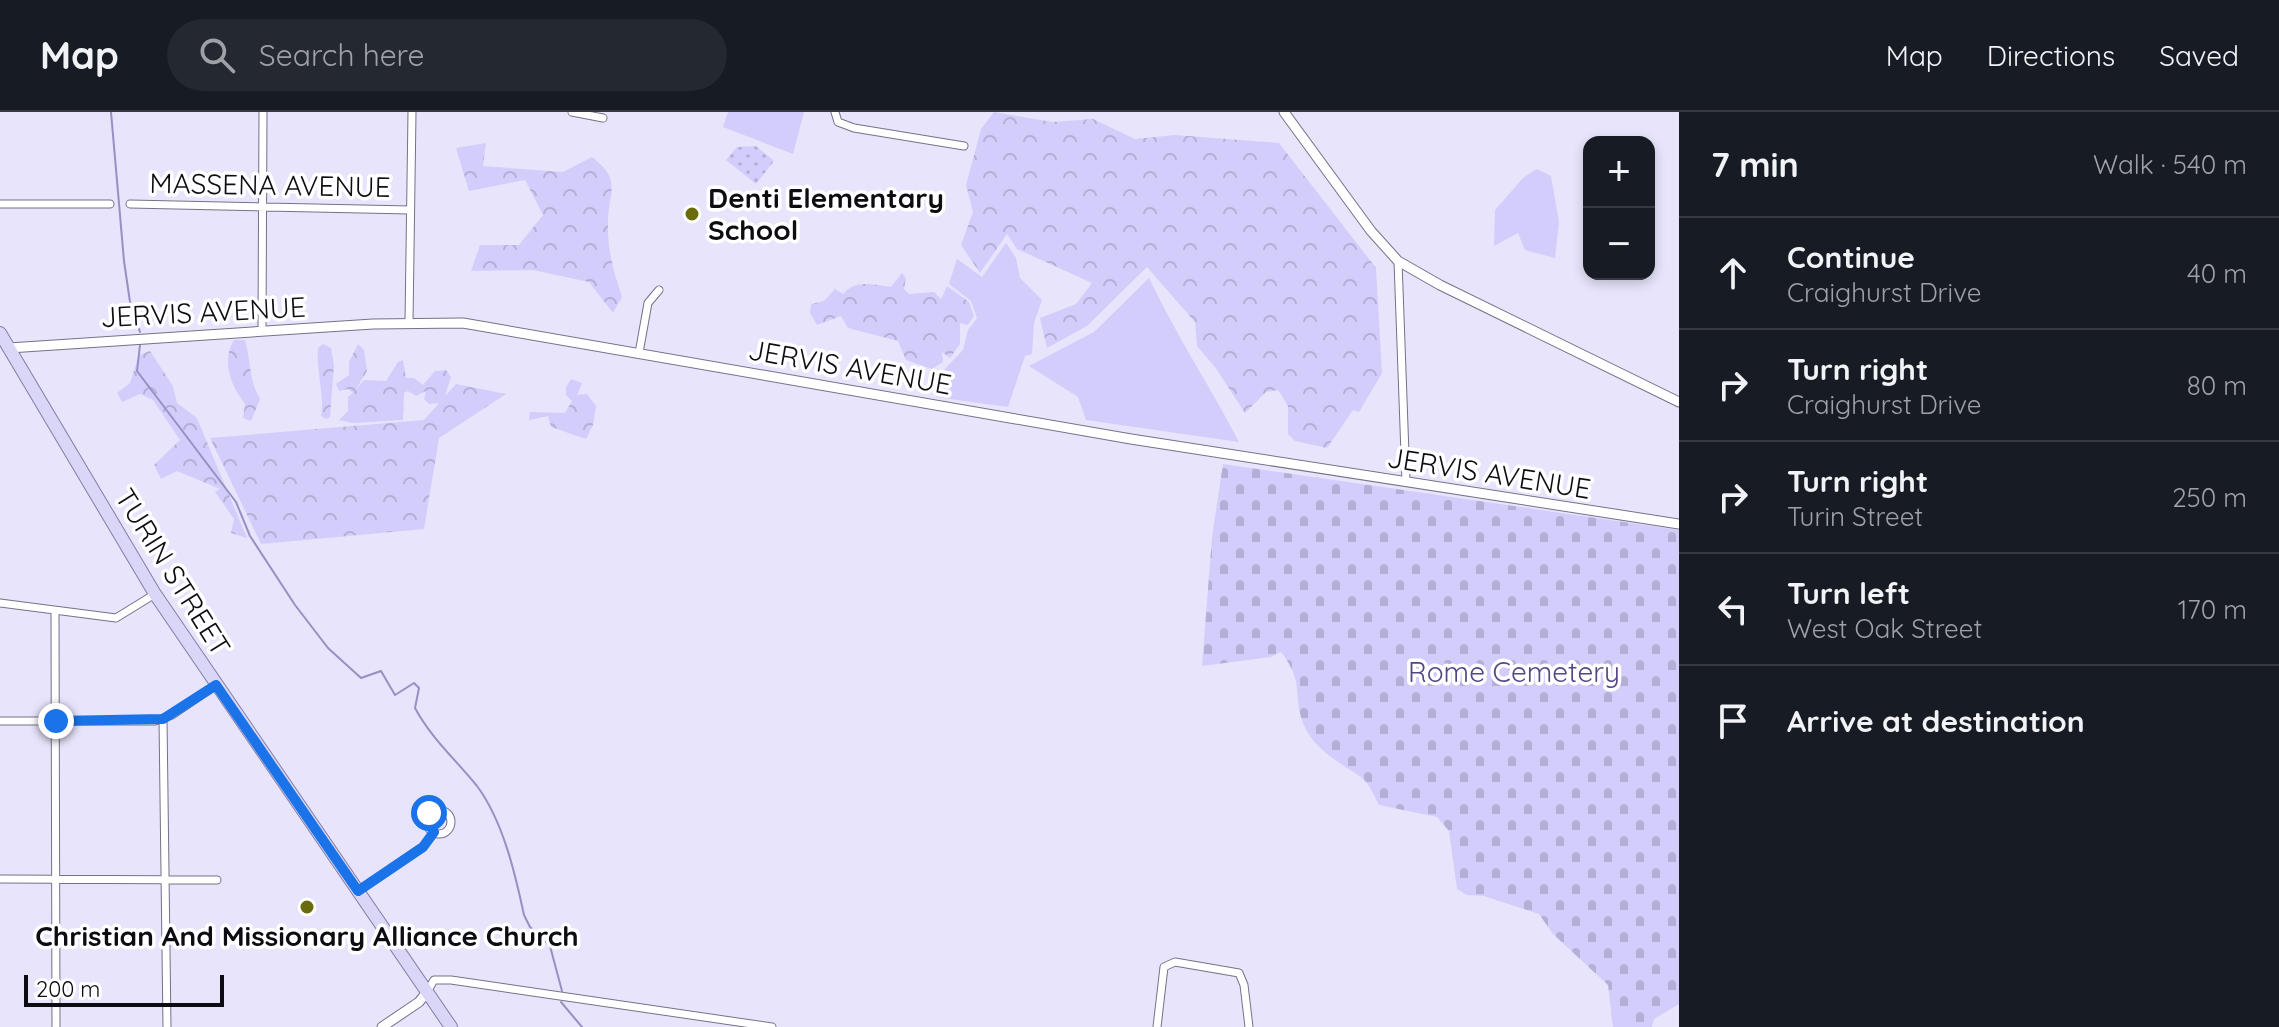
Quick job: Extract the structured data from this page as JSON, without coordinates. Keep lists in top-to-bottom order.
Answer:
{
  "streets": {
    "main road": ["TURIN STREET"],
    "street": ["MASSENA AVENUE", "JERVIS AVENUE"]
  },
  "crossings": [
    ["JERVIS AVENUE", "TURIN STREET"]
  ],
  "parks": ["Rome Cemetery"],
  "places": ["Denti Elementary School", "Christian And Missionary Alliance Church"],
  "scale_bar": "200 m",
  "page": {
    "header": "Map",
    "search": "Search here",
    "nav": ["Map", "Directions", "Saved"],
    "heading": ["7 min", "Walk · 540 m"],
    "map_buttons": ["+", "−"],
    "list": [
      ["Continue", "Craighurst Drive", "40 m"],
      ["Turn right", "Craighurst Drive", "80 m"],
      ["Turn right", "Turin Street", "250 m"],
      ["Turn left", "West Oak Street", "170 m"],
      "Arrive at destination"
    ],
    "scale": "200 m"
  }
}
